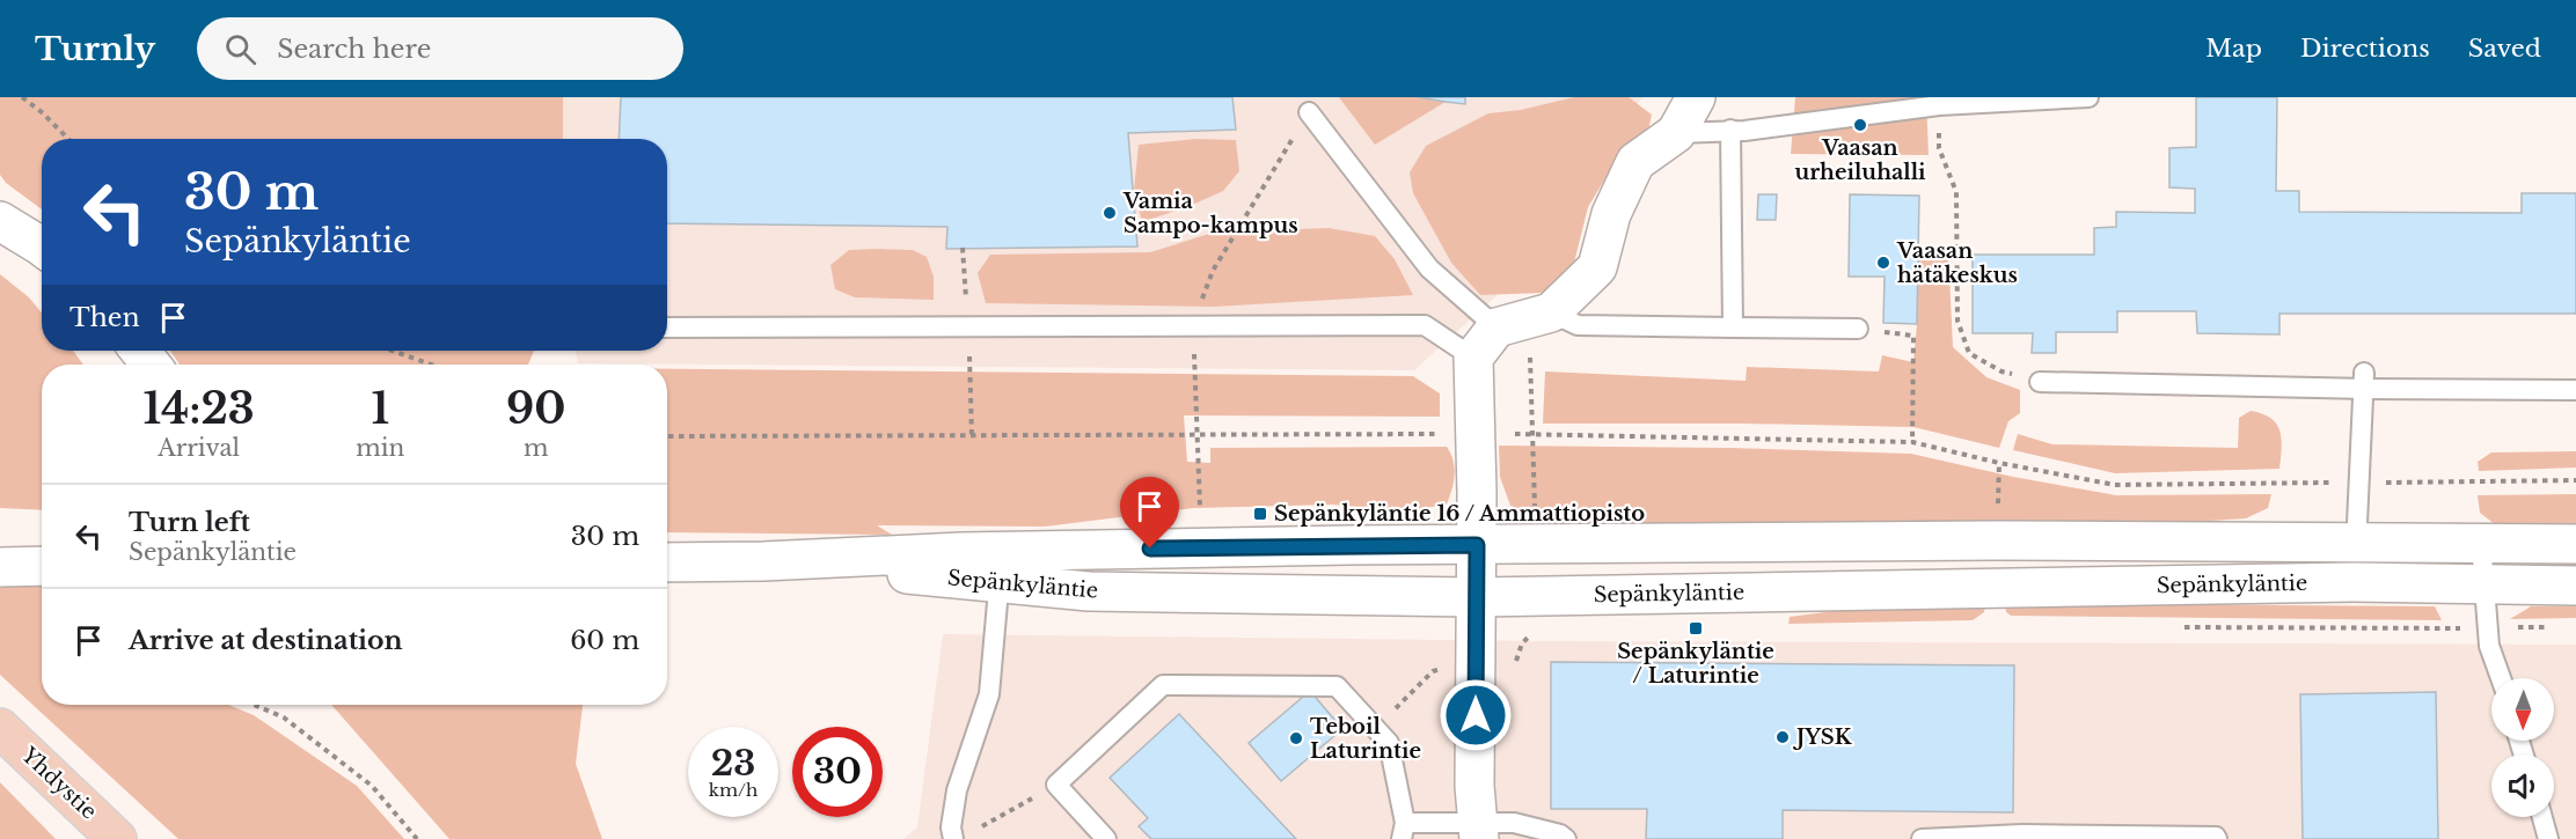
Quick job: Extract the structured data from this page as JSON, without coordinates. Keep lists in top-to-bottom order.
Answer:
{
  "streets": {
    "highway": ["Yhdystie"],
    "main road": ["Sepänkyläntie"]
  },
  "places": {
    "other": [
      "Vaasan urheiluhalli",
      "Vamia Sampo-kampus",
      "Vaasan hätäkeskus",
      "JYSK",
      "Teboil Laturintie"
    ],
    "transit": ["Sepänkyläntie 16 / Ammattiopisto", "Sepänkyläntie / Laturintie"]
  },
  "north": "bottom",
  "page": {
    "header": "Turnly",
    "search": "Search here",
    "nav": ["Map", "Directions", "Saved"],
    "turn": ["30 m", "Sepänkyläntie"],
    "then": "Then",
    "eta": [
      "14:23",
      "Arrival",
      "1",
      "min",
      "90",
      "m"
    ],
    "list": [
      {
        "name": "Turn left",
        "note": "Sepänkyläntie",
        "value": "30 m"
      },
      {
        "name": "Arrive at destination",
        "value": "60 m"
      }
    ],
    "speed": "23 km/h",
    "limit": "30"
  }
}
